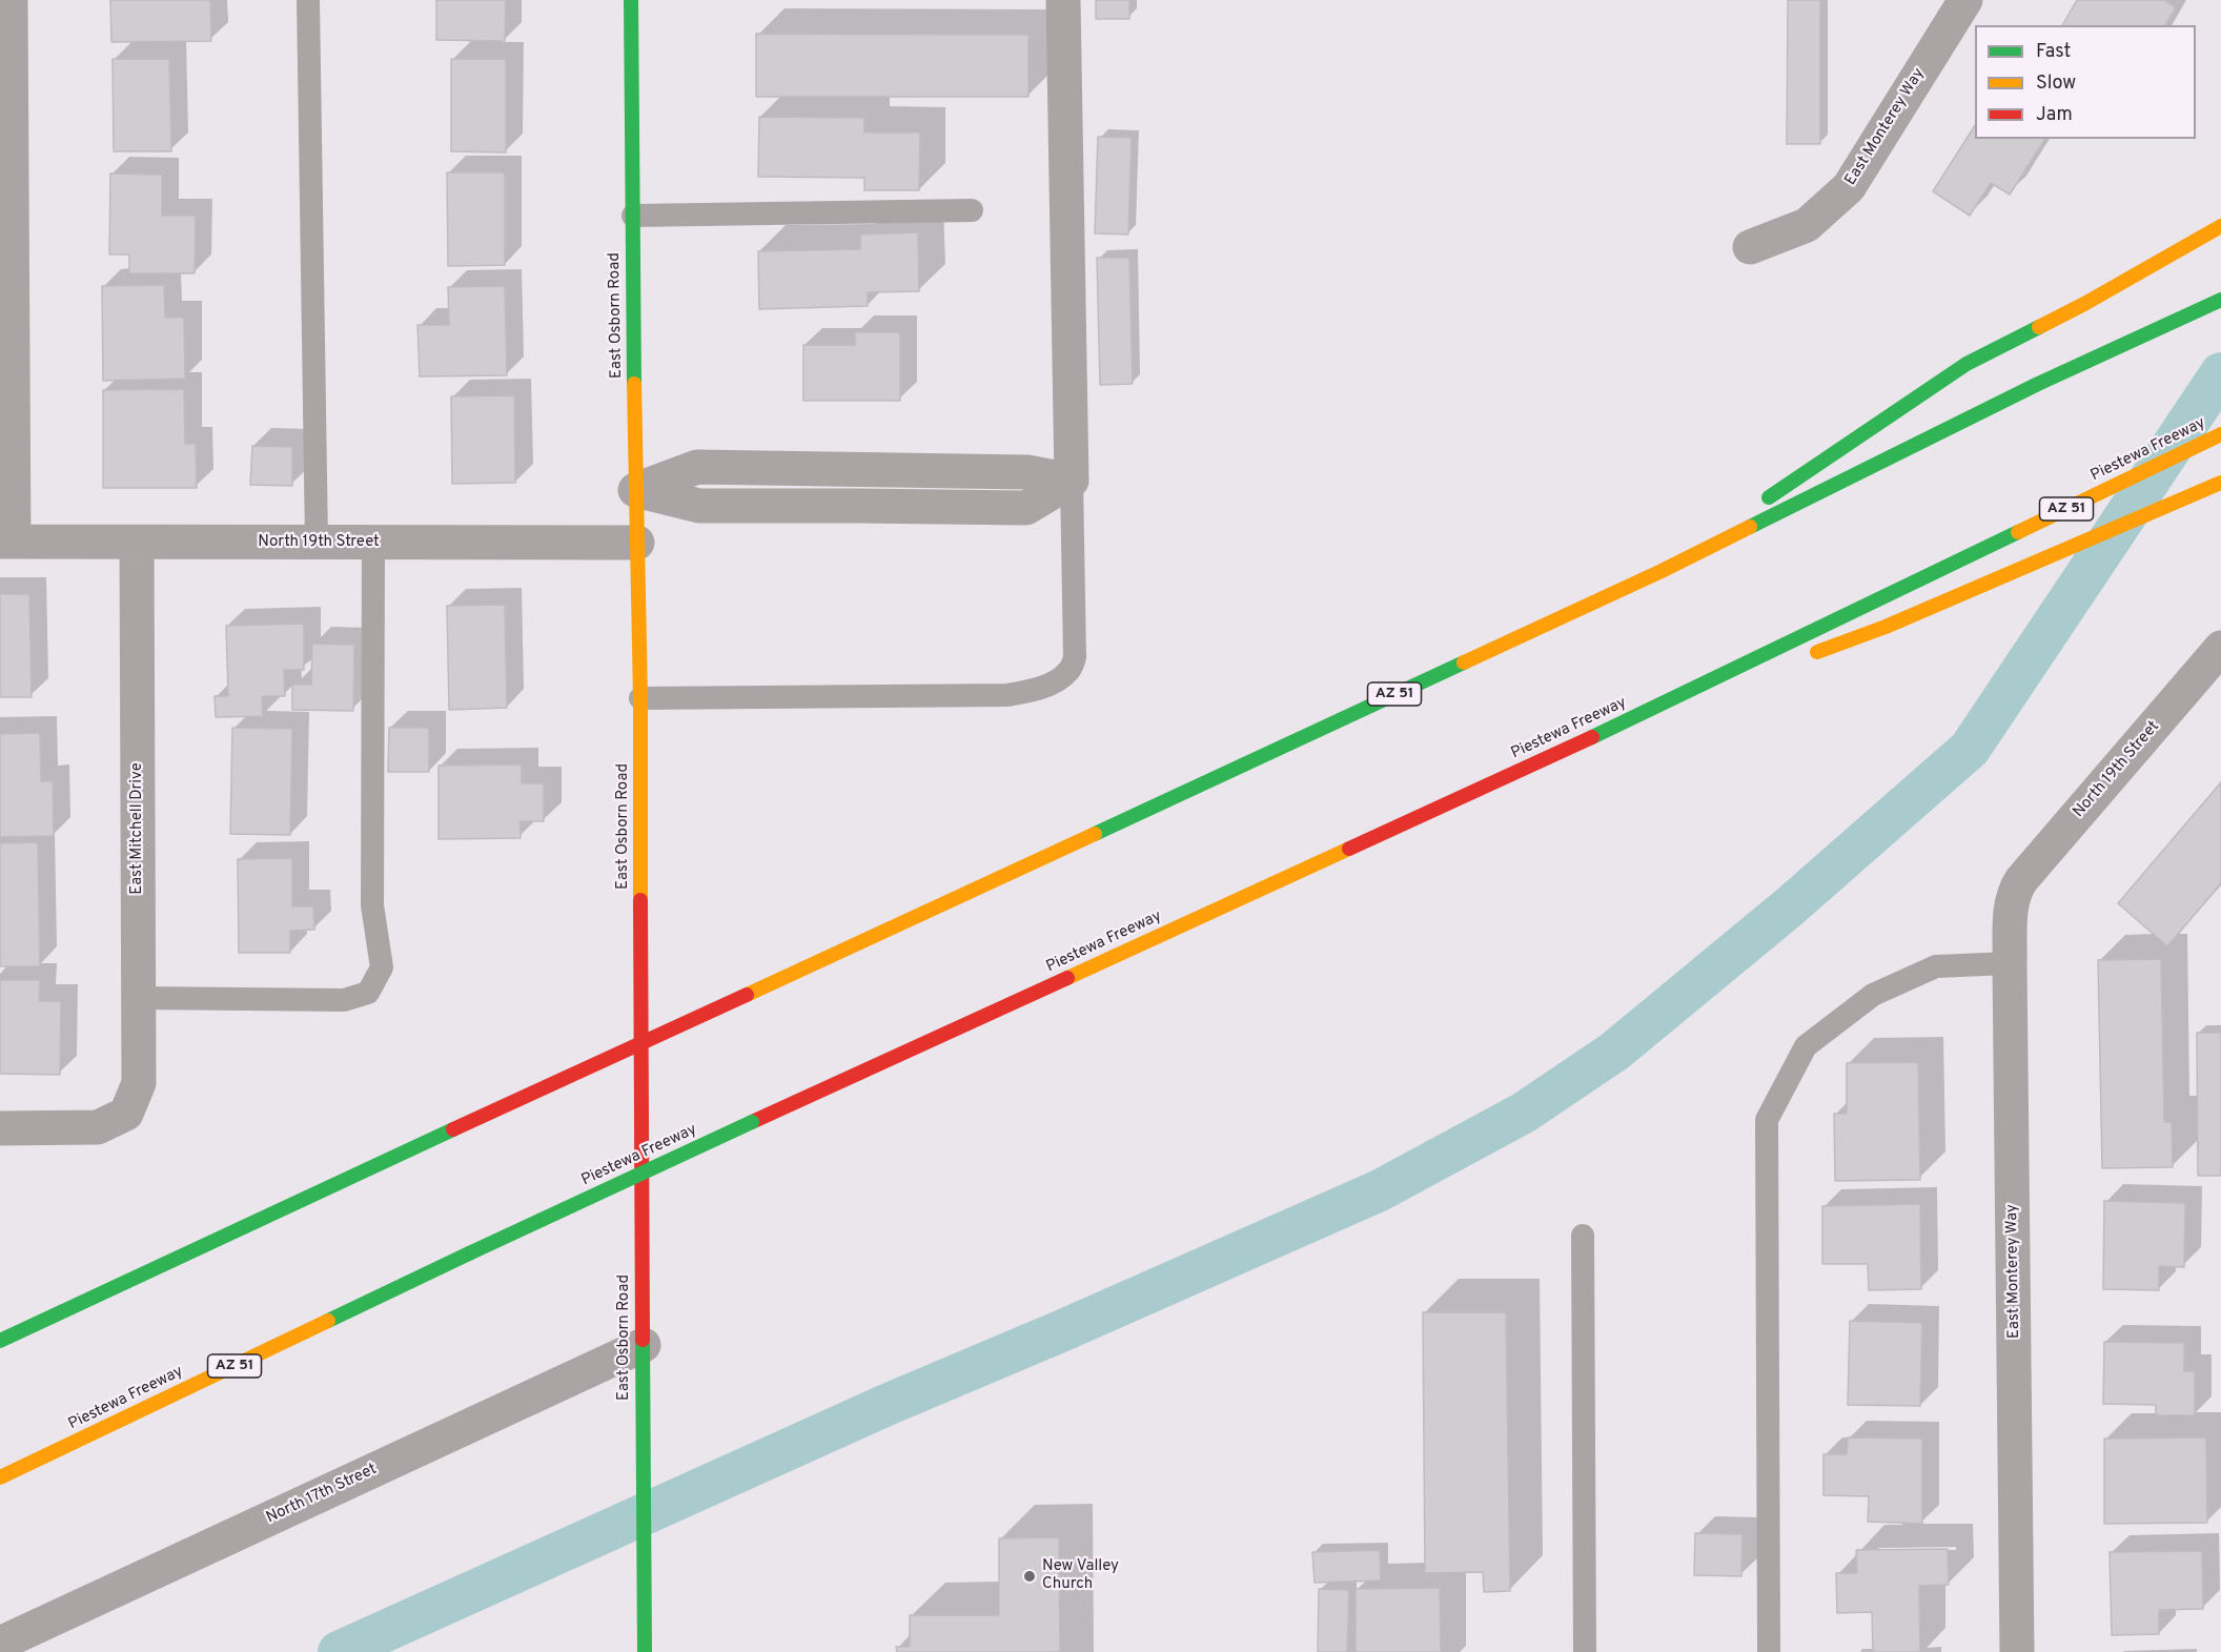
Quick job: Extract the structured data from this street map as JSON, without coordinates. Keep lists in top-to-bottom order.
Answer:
{
  "streets": {
    "main road": ["East Osborn Road", "Piestewa Freeway", "AZ 51"],
    "street": [
      "East Monterey Way",
      "North 19th Street",
      "East Mitchell Drive",
      "North 17th Street"
    ]
  },
  "crossings": [
    ["East Monterey Way", "North 19th Street"],
    ["East Osborn Road", "North 19th Street"],
    ["East Osborn Road", "North 17th Street"],
    ["North 19th Street", "East Mitchell Drive"]
  ],
  "places": ["New Valley Church"],
  "legend": ["Fast", "Slow", "Jam"]
}
